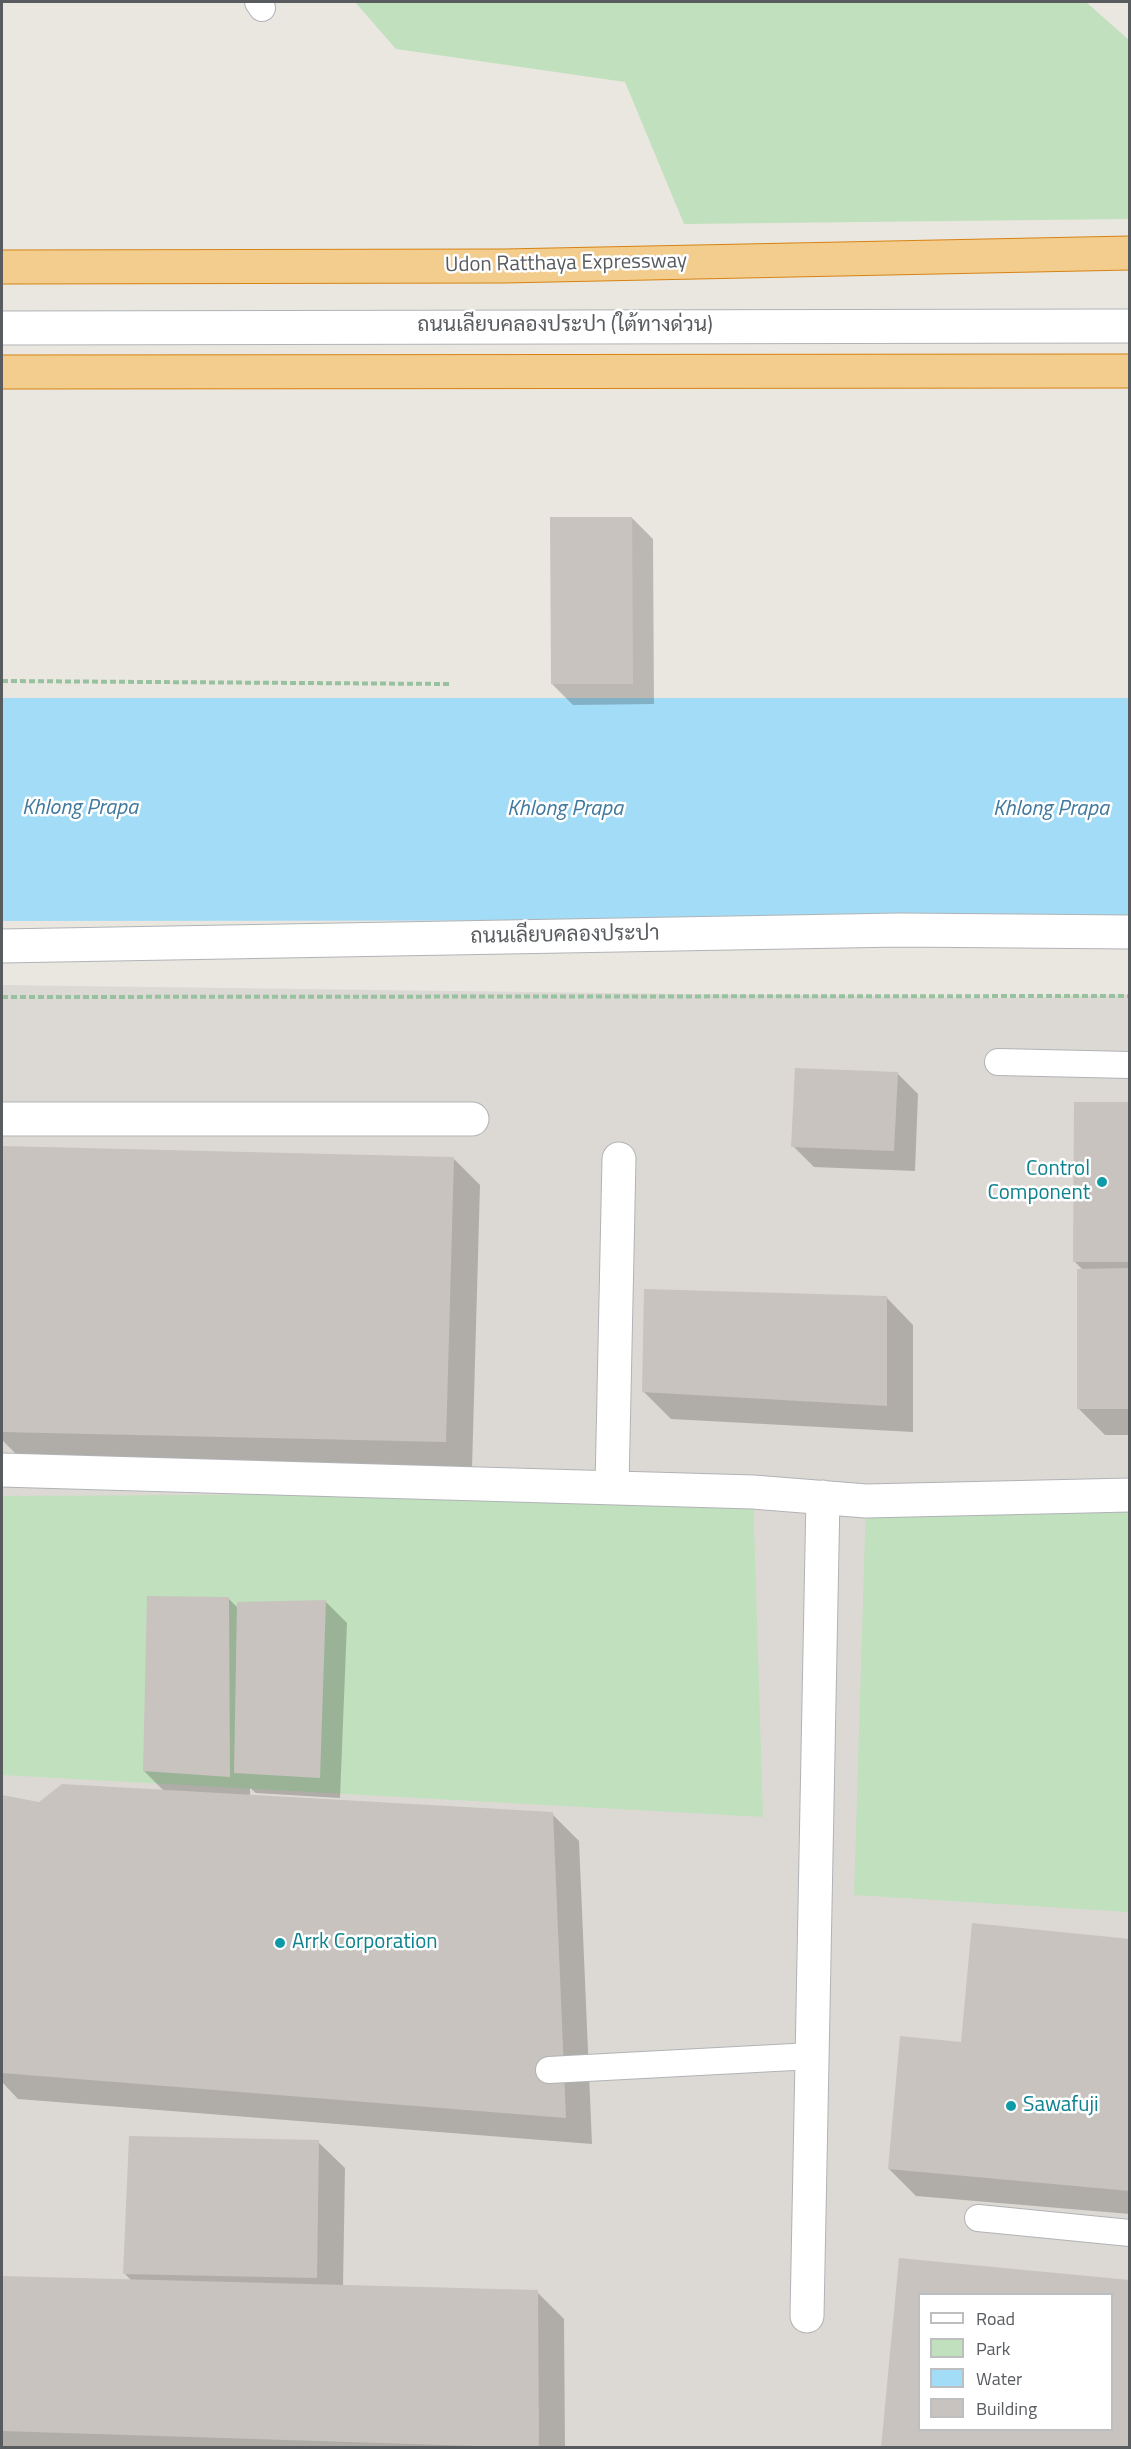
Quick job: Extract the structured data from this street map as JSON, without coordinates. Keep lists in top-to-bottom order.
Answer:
{
  "streets": {
    "highway": ["Udon Ratthaya Expressway"],
    "street": ["ถนนเลียบคลองประปา (ใต้ทางด่วน)", "ถนนเลียบคลองประปา"]
  },
  "water": ["Khlong Prapa"],
  "places": ["Control Component", "Arrk Corporation", "Sawafuji"],
  "legend": [
    "Road",
    "Park",
    "Water",
    "Building"
  ]
}
